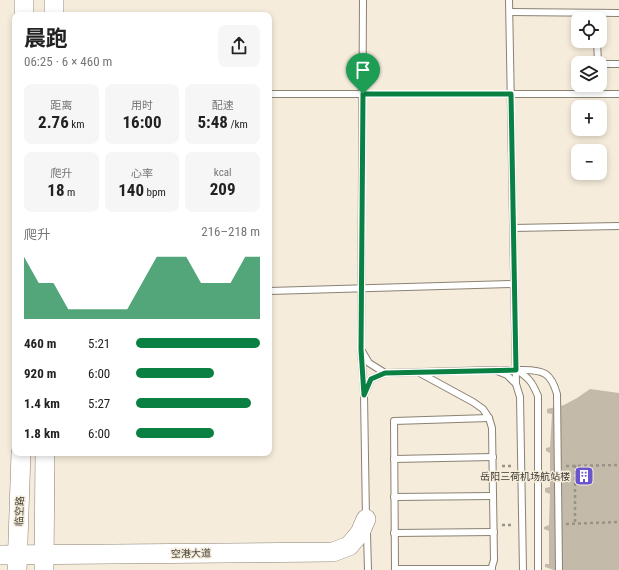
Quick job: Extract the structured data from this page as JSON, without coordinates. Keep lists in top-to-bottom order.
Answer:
{
  "streets": {
    "main road": ["临空路", "空港大道"]
  },
  "crossings": [
    ["临空路", "空港大道"]
  ],
  "places": {
    "building": ["岳阳三荷机场航站楼"]
  },
  "page": {
    "map_buttons": ["+", "−"],
    "heading": ["晨跑", "06:25 · 6 × 460 m"],
    "stats": [
      ["距离", "2.76 km"],
      ["用时", "16:00"],
      ["配速", "5:48 /km"],
      ["爬升", "18 m"],
      ["心率", "140 bpm"],
      ["kcal", "209"]
    ],
    "chart": ["爬升", "216–218 m"],
    "list": [
      {
        "name": "460 m",
        "note": "5:21"
      },
      {
        "name": "920 m",
        "note": "6:00"
      },
      {
        "name": "1.4 km",
        "note": "5:27"
      },
      {
        "name": "1.8 km",
        "note": "6:00"
      }
    ]
  }
}
